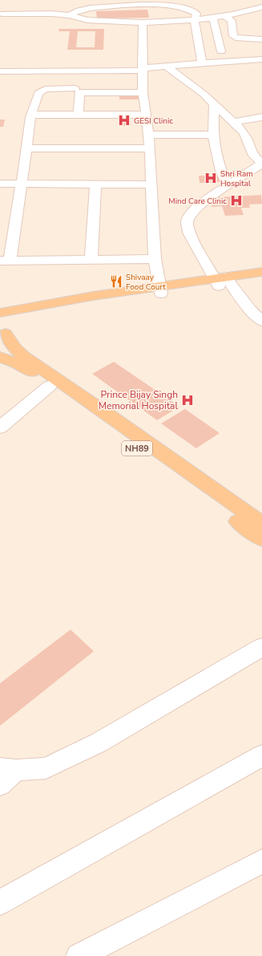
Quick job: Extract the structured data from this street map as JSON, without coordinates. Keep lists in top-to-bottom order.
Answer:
{
  "streets": {
    "main road": ["NH89"]
  },
  "places": {
    "hospital": [
      "GESI Clinic",
      "Shri Ram Hospital",
      "Mind Care Clinic",
      "Prince Bijay Singh Memorial Hospital"
    ],
    "restaurant": ["Shivaay Food Court"]
  }
}
